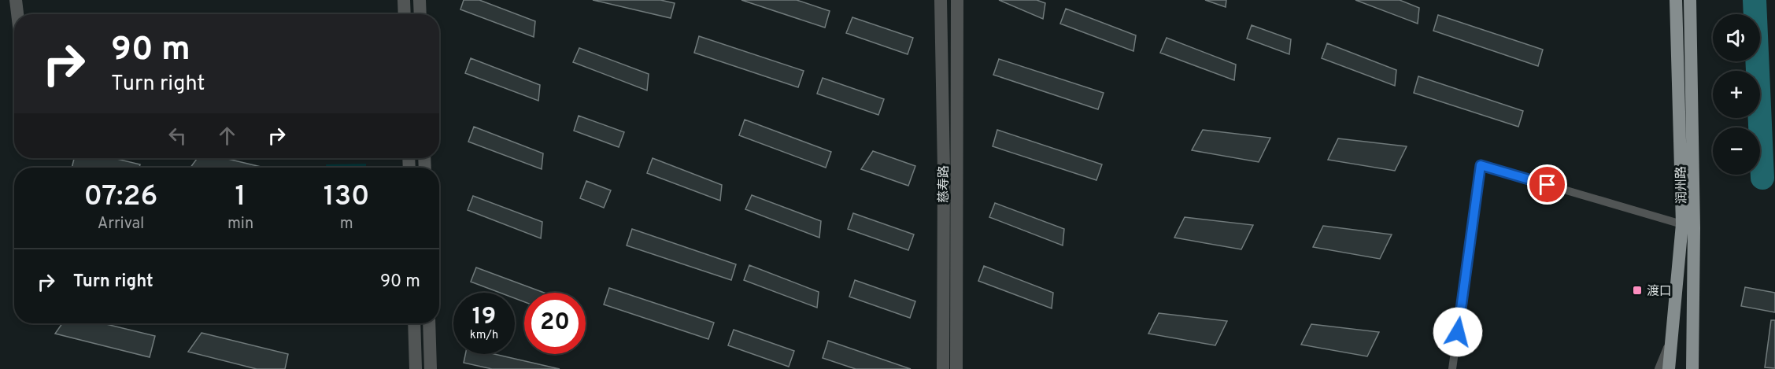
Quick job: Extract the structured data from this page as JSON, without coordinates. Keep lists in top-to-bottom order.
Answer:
{
  "streets": {
    "main road": ["润州路"],
    "street": ["慈寿路"]
  },
  "places": {
    "transit": ["渡口"]
  },
  "page": {
    "map_buttons": ["+", "−"],
    "turn": ["90 m", "Turn right"],
    "eta": [
      "07:26",
      "Arrival",
      "1",
      "min",
      "130",
      "m"
    ],
    "list": [
      {
        "name": "Turn right",
        "value": "90 m"
      }
    ],
    "speed": "19 km/h",
    "limit": "20"
  }
}
